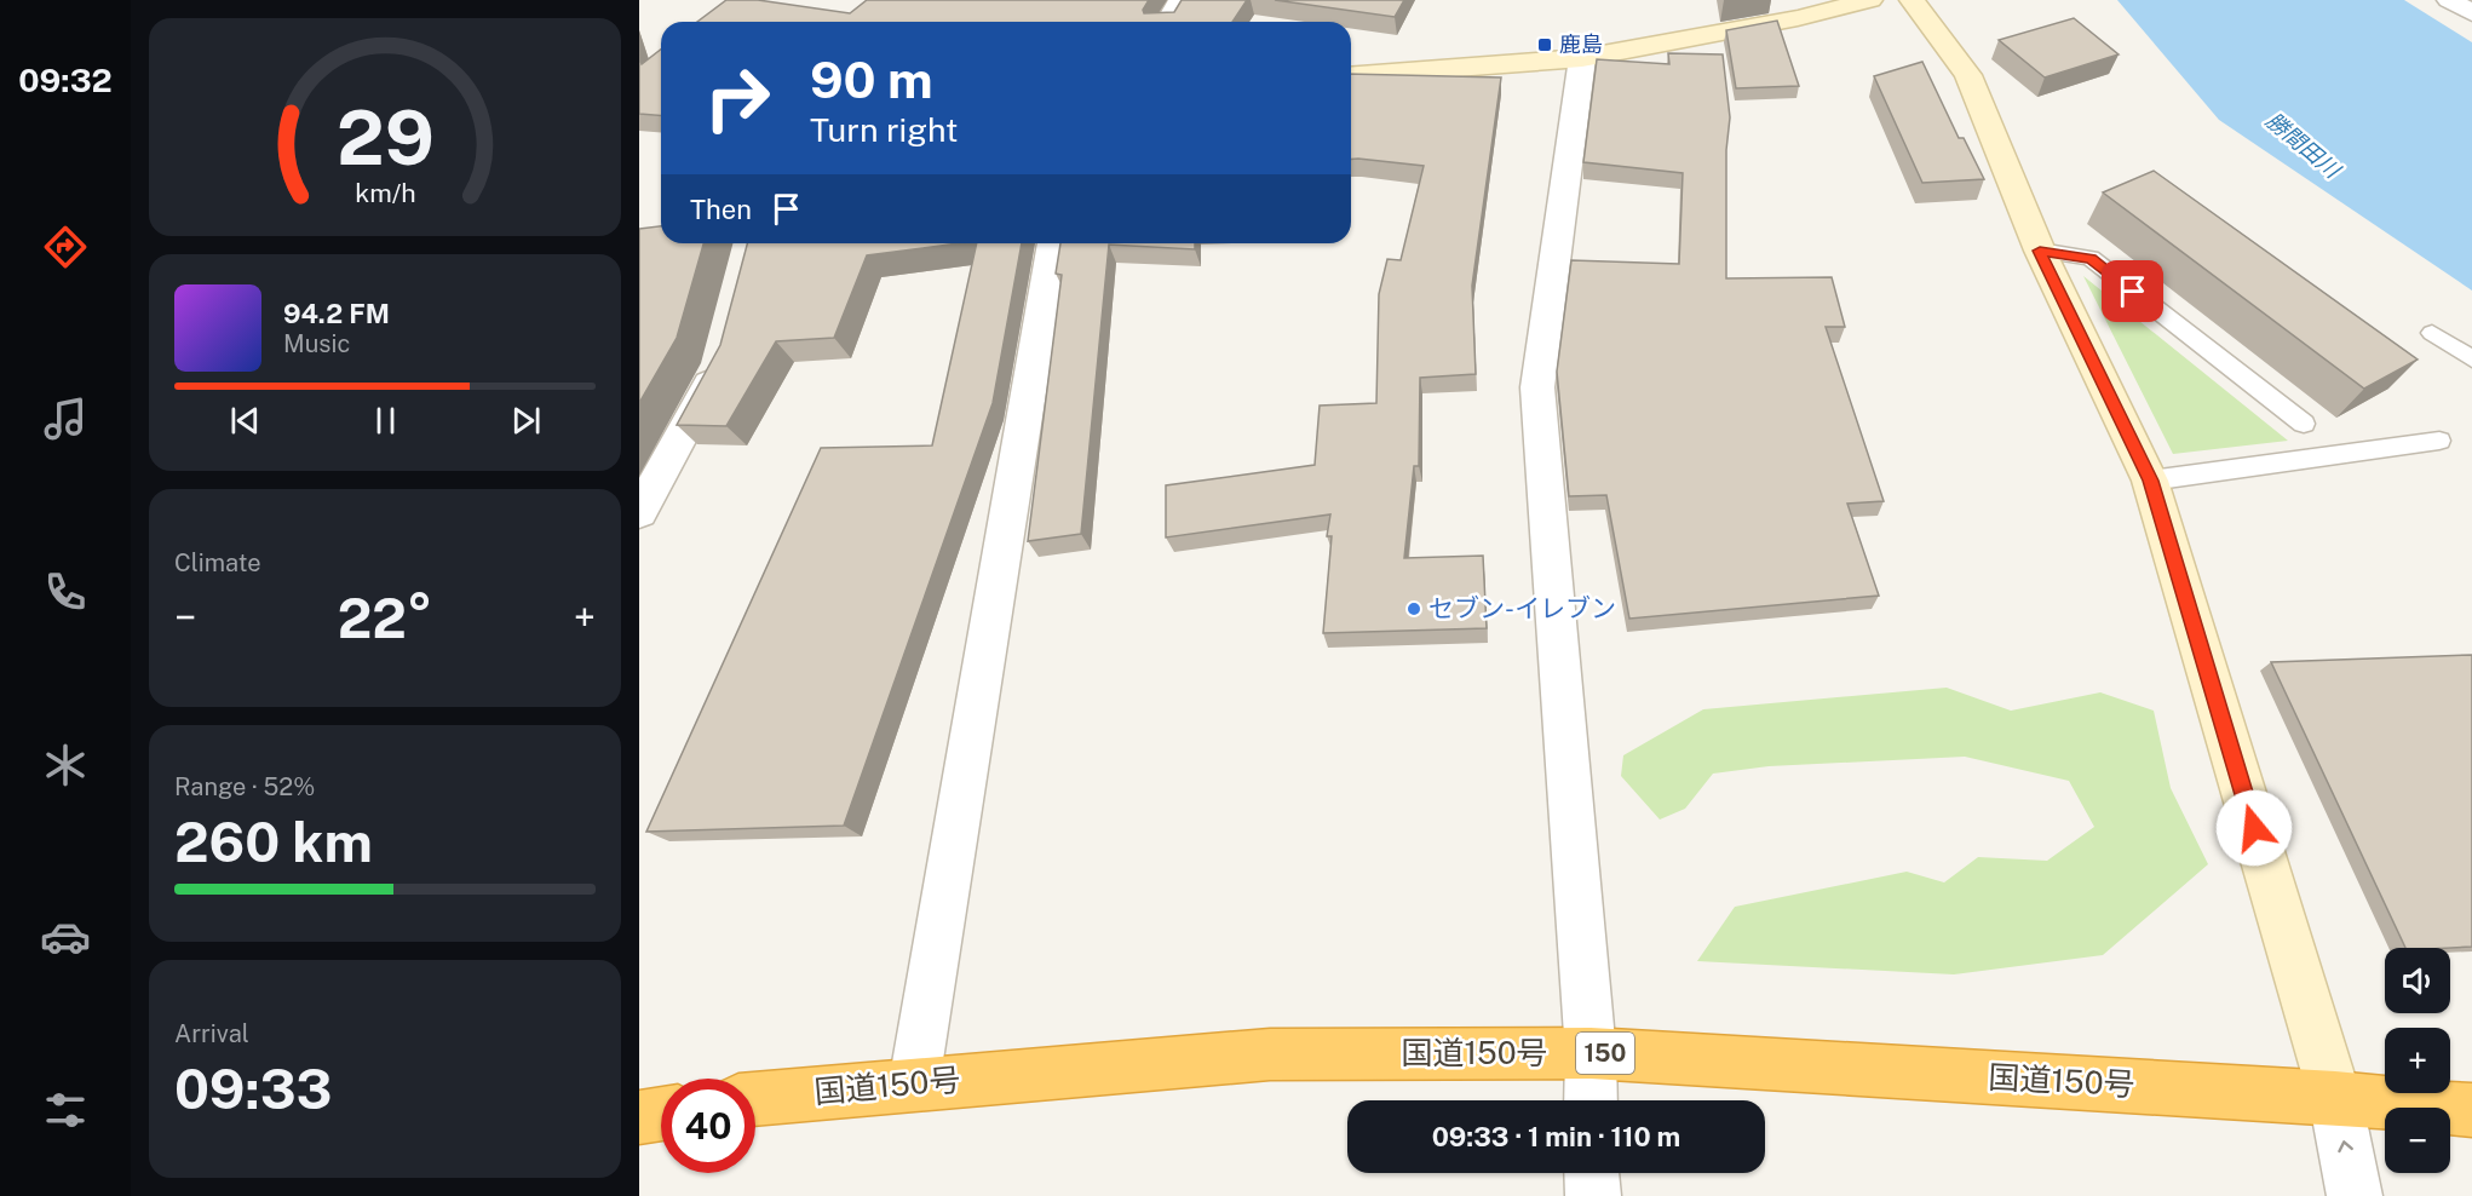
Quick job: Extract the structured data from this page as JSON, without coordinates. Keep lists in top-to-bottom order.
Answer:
{
  "streets": {
    "highway": ["国道150号", "150"]
  },
  "water": ["勝間田川"],
  "places": {
    "transit": ["鹿島"],
    "other": ["セブン-イレブン"]
  },
  "page": {
    "tabs": "09:32",
    "turn": ["90 m", "Turn right"],
    "then": "Then",
    "song": ["94.2 FM", "Music"],
    "tile": [
      "Climate",
      ["Range · 52%", "260 km"],
      ["Arrival", "09:33"]
    ],
    "heat": ["−", "22°", "+"],
    "map_buttons": ["+", "−"],
    "limit": "40",
    "trip": "09:33 · 1 min · 110 m",
    "gauge": ["29", "km/h"]
  }
}
